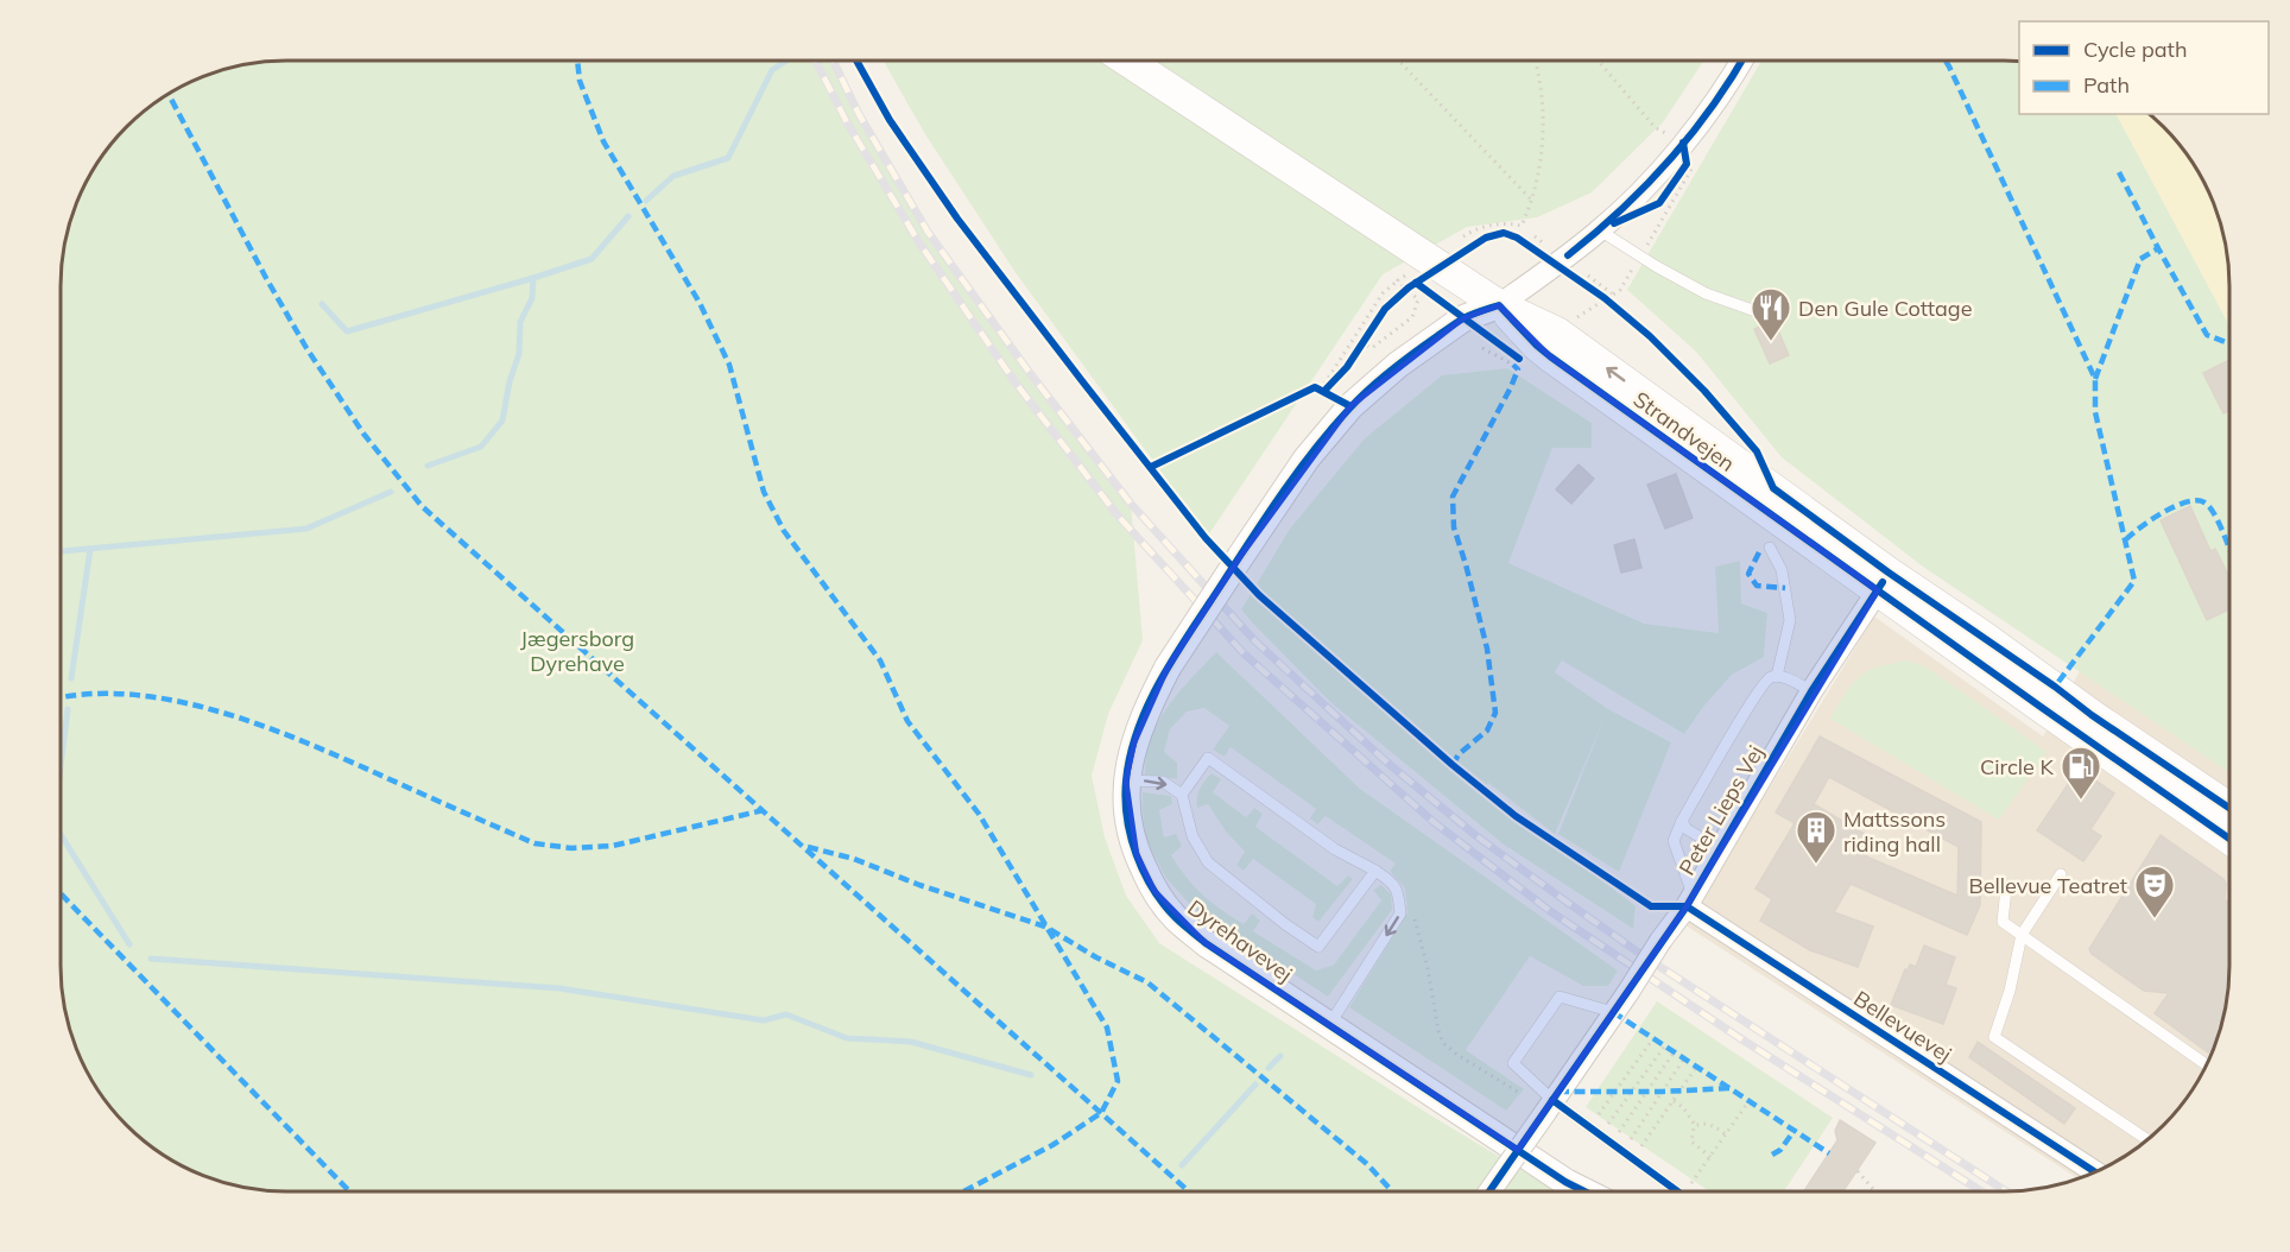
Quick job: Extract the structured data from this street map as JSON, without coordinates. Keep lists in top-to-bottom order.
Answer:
{
  "streets": {
    "main road": ["Strandvejen"],
    "street": ["Peter Lieps Vej", "Dyrehavevej", "Bellevuevej"]
  },
  "crossings": [
    ["Strandvejen", "Peter Lieps Vej"],
    ["Strandvejen", "Dyrehavevej"],
    ["Peter Lieps Vej", "Bellevuevej"]
  ],
  "parks": ["Jægersborg Dyrehave"],
  "places": {
    "restaurant": ["Den Gule Cottage"],
    "fuel station": ["Circle K"],
    "building": ["Mattssons riding hall"],
    "theatre": ["Bellevue Teatret"]
  },
  "legend": ["Cycle path", "Path"]
}
